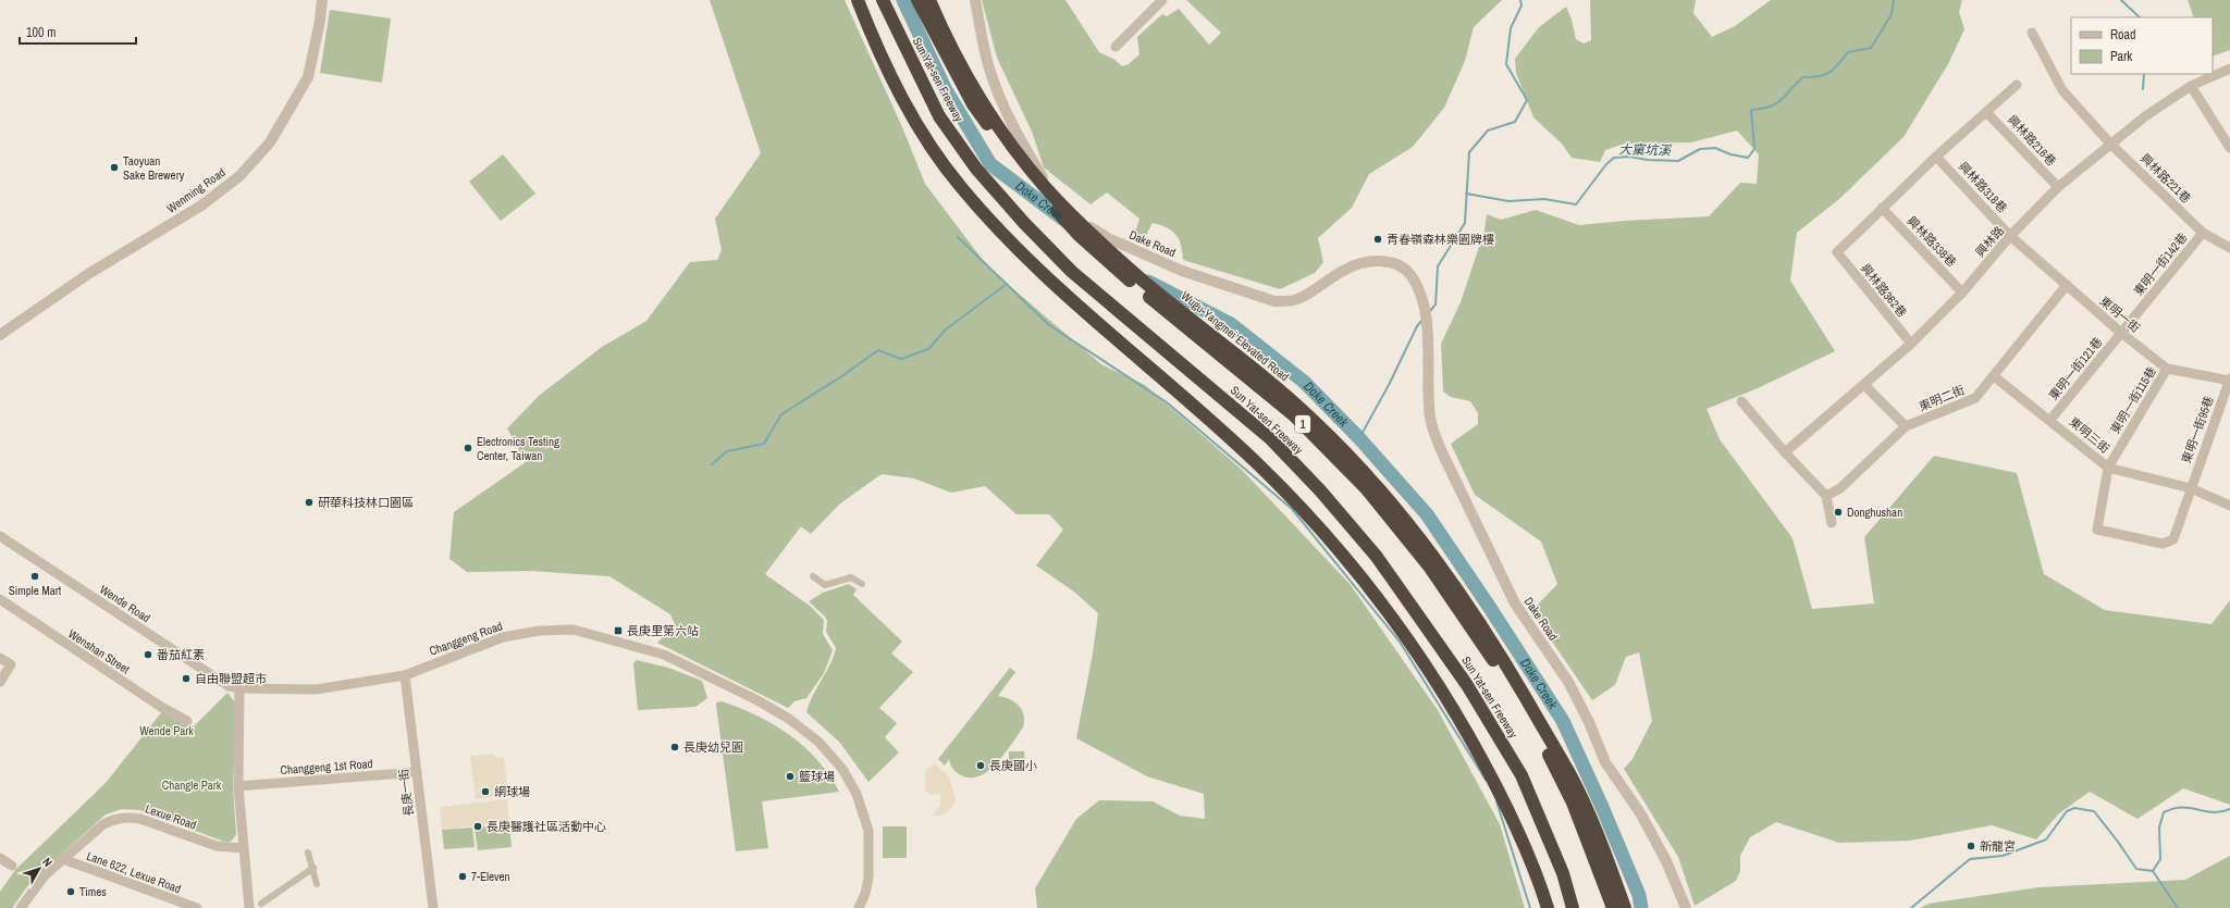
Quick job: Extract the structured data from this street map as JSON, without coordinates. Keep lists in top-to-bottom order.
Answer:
{
  "streets": {
    "highway": ["Sun Yat-sen Freeway", "Wugu-Yangmei Elevated Road", "1"],
    "street": [
      "興林路216巷",
      "興林路221巷",
      "興林路318巷",
      "Wenming Road",
      "興林路338巷",
      "興林路",
      "Dake Road",
      "東明一街142巷",
      "興林路362巷",
      "東明一街",
      "東明一街121巷",
      "東明二街",
      "東明一街115巷",
      "東明一街95巷",
      "東明三街",
      "Wende Road",
      "Changgeng Road",
      "Wenshan Street",
      "Changgeng 1st Road",
      "長庚一街",
      "Lexue Road",
      "Lane 622, Lexue Road"
    ]
  },
  "crossings": [
    ["興林路216巷", "興林路"],
    ["興林路221巷", "興林路"],
    ["興林路221巷", "東明一街142巷"],
    ["興林路318巷", "興林路"],
    ["興林路318巷", "東明一街"],
    ["興林路338巷", "興林路"],
    ["興林路338巷", "興林路362巷"],
    ["興林路", "興林路362巷"],
    ["興林路", "東明一街"],
    ["東明一街142巷", "東明一街"],
    ["東明一街142巷", "東明一街121巷"],
    ["東明一街", "東明一街121巷"],
    ["東明一街", "東明二街"],
    ["東明一街", "東明一街115巷"],
    ["東明一街", "東明一街95巷"],
    ["東明一街121巷", "東明三街"],
    ["東明二街", "東明三街"],
    ["東明一街115巷", "東明一街95巷"],
    ["東明一街115巷", "東明三街"],
    ["東明一街95巷", "東明三街"],
    ["Wende Road", "Changgeng Road"],
    ["Changgeng Road", "長庚一街"],
    ["Changgeng 1st Road", "長庚一街"],
    ["Lexue Road", "Lane 622, Lexue Road"]
  ],
  "water": ["大窠坑溪", "Dake Creek"],
  "parks": ["Wende Park", "Changle Park"],
  "places": {
    "other": [
      "Taoyuan Sake Brewery",
      "青春嶺森林樂園牌樓",
      "Electronics Testing Center, Taiwan",
      "研華科技林口園區",
      "Donghushan",
      "Simple Mart",
      "番茄紅素",
      "自由聯盟超市",
      "長庚幼兒園",
      "長庚國小",
      "籃球場",
      "網球場",
      "長庚醫護社區活動中心",
      "新龍宮",
      "7-Eleven",
      "Times"
    ],
    "transit": ["長庚里第六站"]
  },
  "legend": ["Road", "Park"],
  "scale_bar": "100 m",
  "north": "top right"
}
